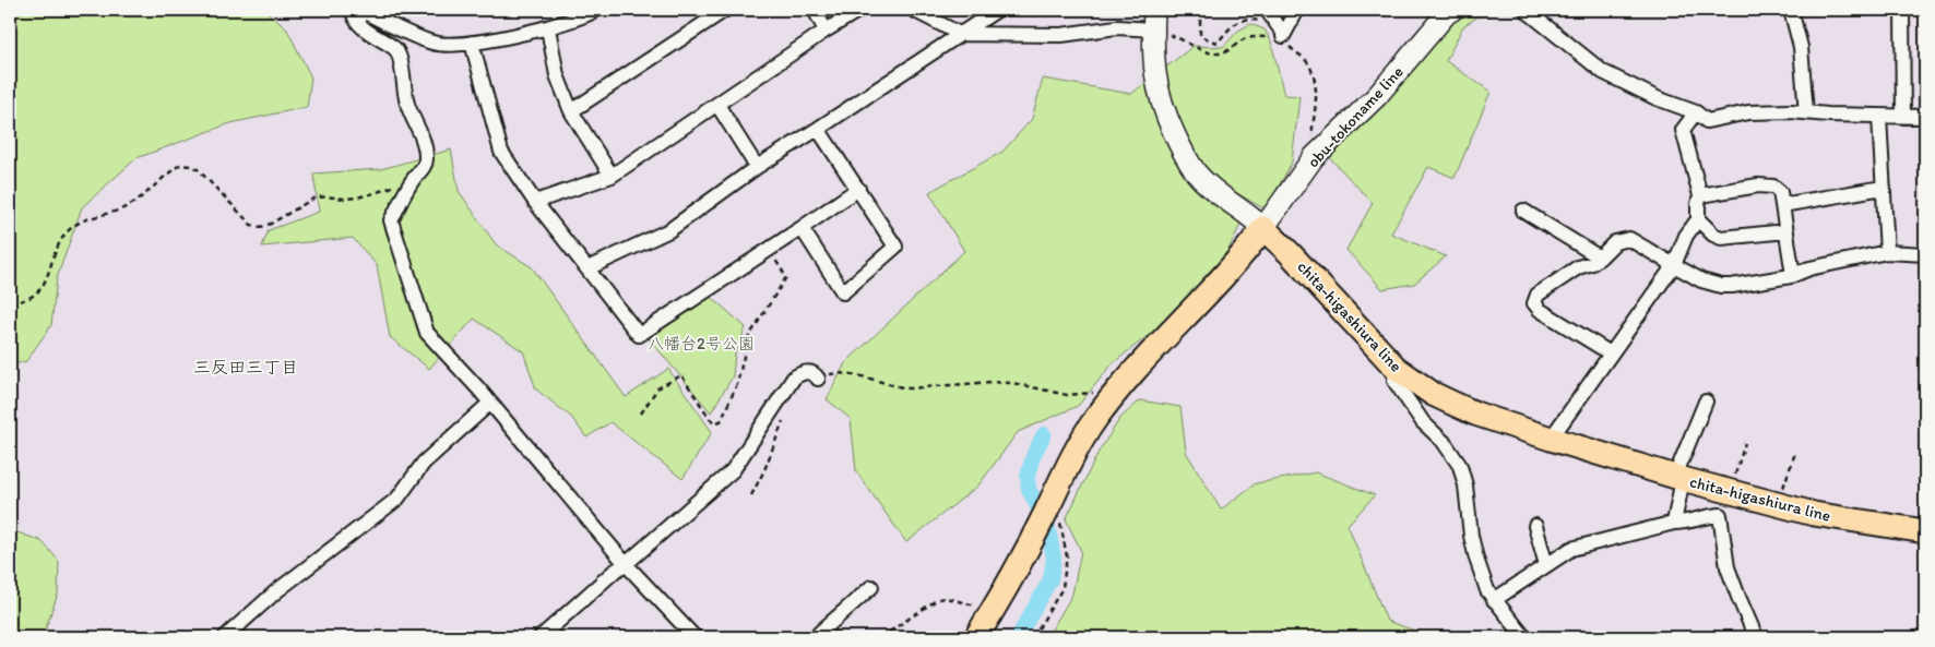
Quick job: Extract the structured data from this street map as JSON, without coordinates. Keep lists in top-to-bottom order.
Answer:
{
  "streets": {
    "main road": ["obu-tokoname line", "chita-higashiura line"]
  },
  "crossings": [
    ["obu-tokoname line", "chita-higashiura line"]
  ],
  "districts": ["三反田三丁目"],
  "parks": ["八幡台2号公園"]
}
